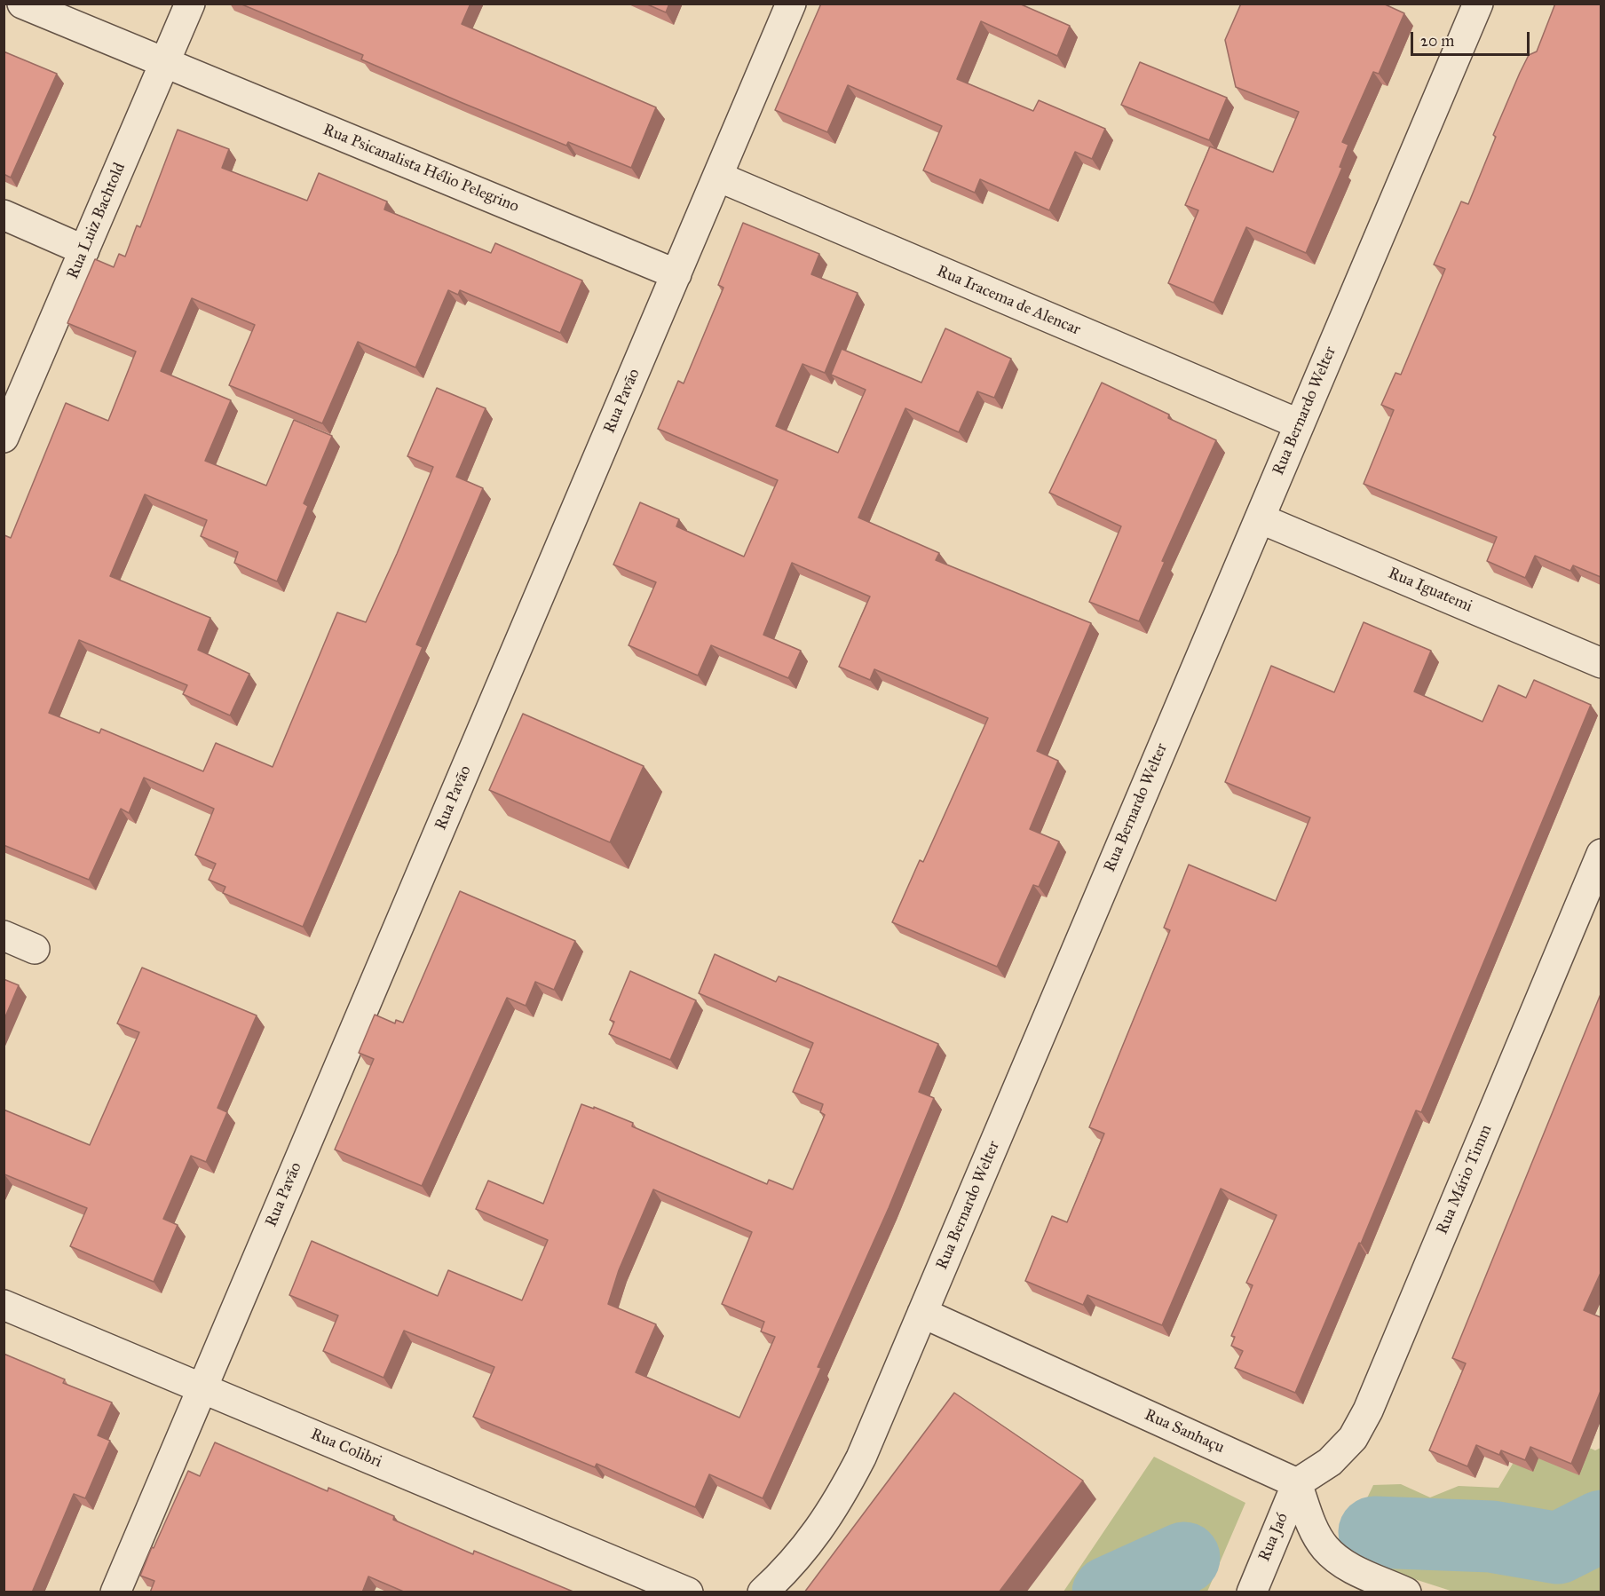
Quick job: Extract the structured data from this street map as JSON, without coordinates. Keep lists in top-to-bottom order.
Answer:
{
  "streets": {
    "street": [
      "Rua Psicanalista Hélio Pelegrino",
      "Rua Luiz Bachtold",
      "Rua Iracema de Alencar",
      "Rua Pavão",
      "Rua Bernardo Welter",
      "Rua Iguatemi",
      "Rua Mário Timm",
      "Rua Sanhaçu",
      "Rua Colibri",
      "Rua Jaó"
    ]
  },
  "crossings": [
    ["Rua Psicanalista Hélio Pelegrino", "Rua Luiz Bachtold"],
    ["Rua Psicanalista Hélio Pelegrino", "Rua Pavão"],
    ["Rua Iracema de Alencar", "Rua Pavão"],
    ["Rua Iracema de Alencar", "Rua Bernardo Welter"],
    ["Rua Pavão", "Rua Colibri"],
    ["Rua Bernardo Welter", "Rua Iguatemi"],
    ["Rua Bernardo Welter", "Rua Sanhaçu"],
    ["Rua Mário Timm", "Rua Sanhaçu"],
    ["Rua Mário Timm", "Rua Jaó"],
    ["Rua Sanhaçu", "Rua Jaó"]
  ],
  "scale_bar": "20 m"
}
